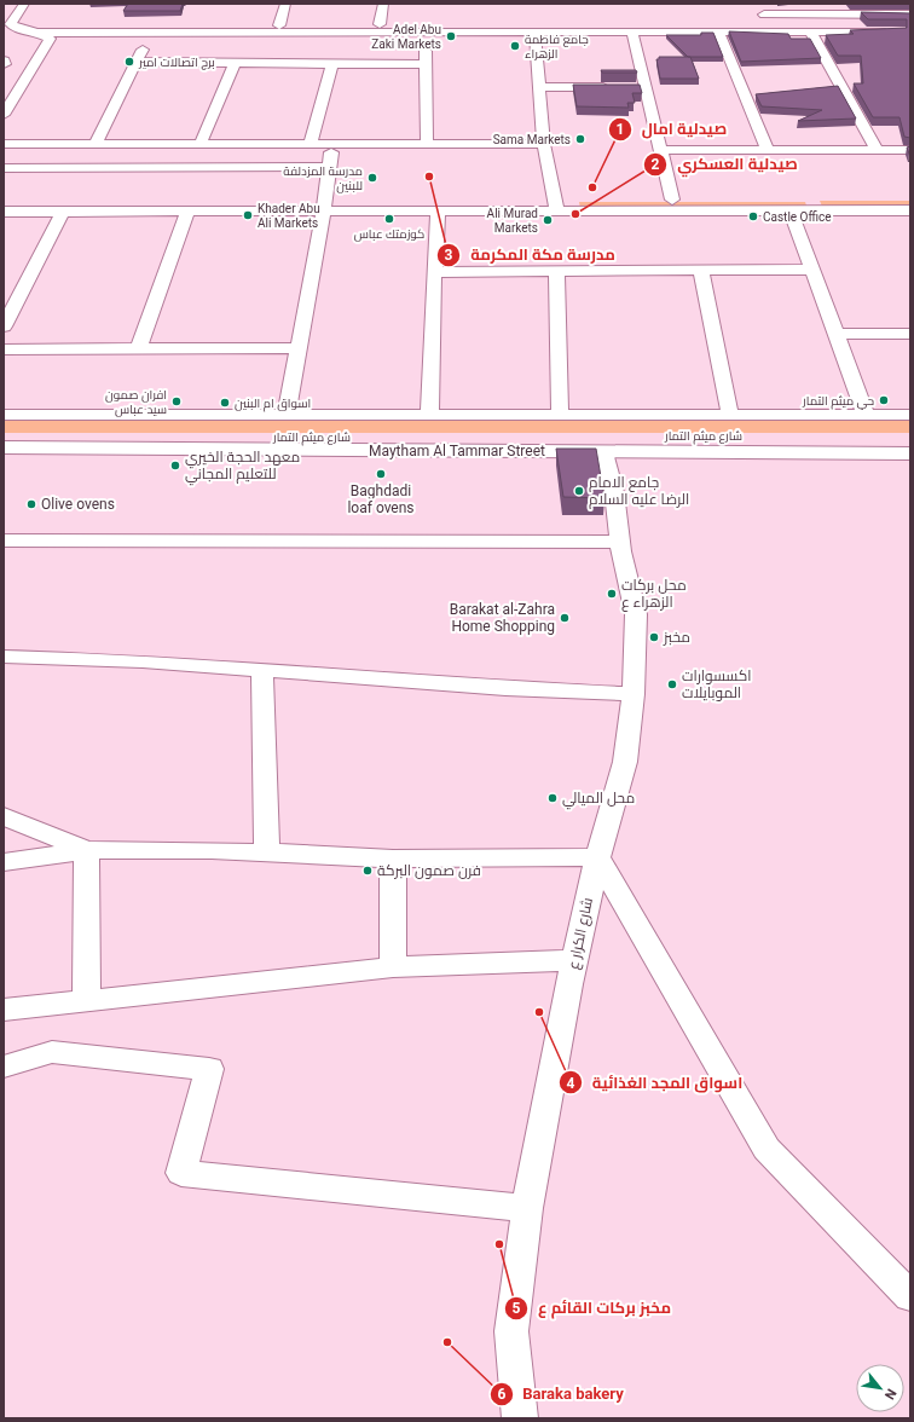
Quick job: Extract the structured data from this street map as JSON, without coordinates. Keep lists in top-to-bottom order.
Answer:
{
  "streets": {
    "street": ["شارع ميثم التمار", "Maytham Al Tammar Street", "شارع الكرار ع"]
  },
  "crossings": [
    ["Maytham Al Tammar Street", "شارع الكرار ع"]
  ],
  "places": [
    "Adel Abu Zaki Markets",
    "جامع فاطمة الزهراء",
    "برج اتصالات امير",
    "Sama Markets",
    "مدرسة مكة المكرمة",
    "مدرسة المزدلفة للبنين",
    "صيدلية امال",
    "صيدلية العسكري",
    "Khader Abu Ali Markets",
    "Castle Office",
    "كوزمتك عباس",
    "Ali Murad Markets",
    "حي ميثم التمار",
    "افران صمون سيد عباس",
    "اسواق ام البنين",
    "معهد الحجة الخيري للتعليم المجاني",
    "Baghdadi loaf ovens",
    "جامع الامام الرضا عليه السلام",
    "Olive ovens",
    "محل بركات الزهراء ع",
    "Barakat al-Zahra Home Shopping",
    "مخبز",
    "اكسسوارات الموبايلات",
    "محل الميالي",
    "فرن صمون البركة",
    "اسواق المجد الغذائية",
    "مخبز بركات القائم ع",
    "Baraka bakery"
  ],
  "north": "bottom right"
}
